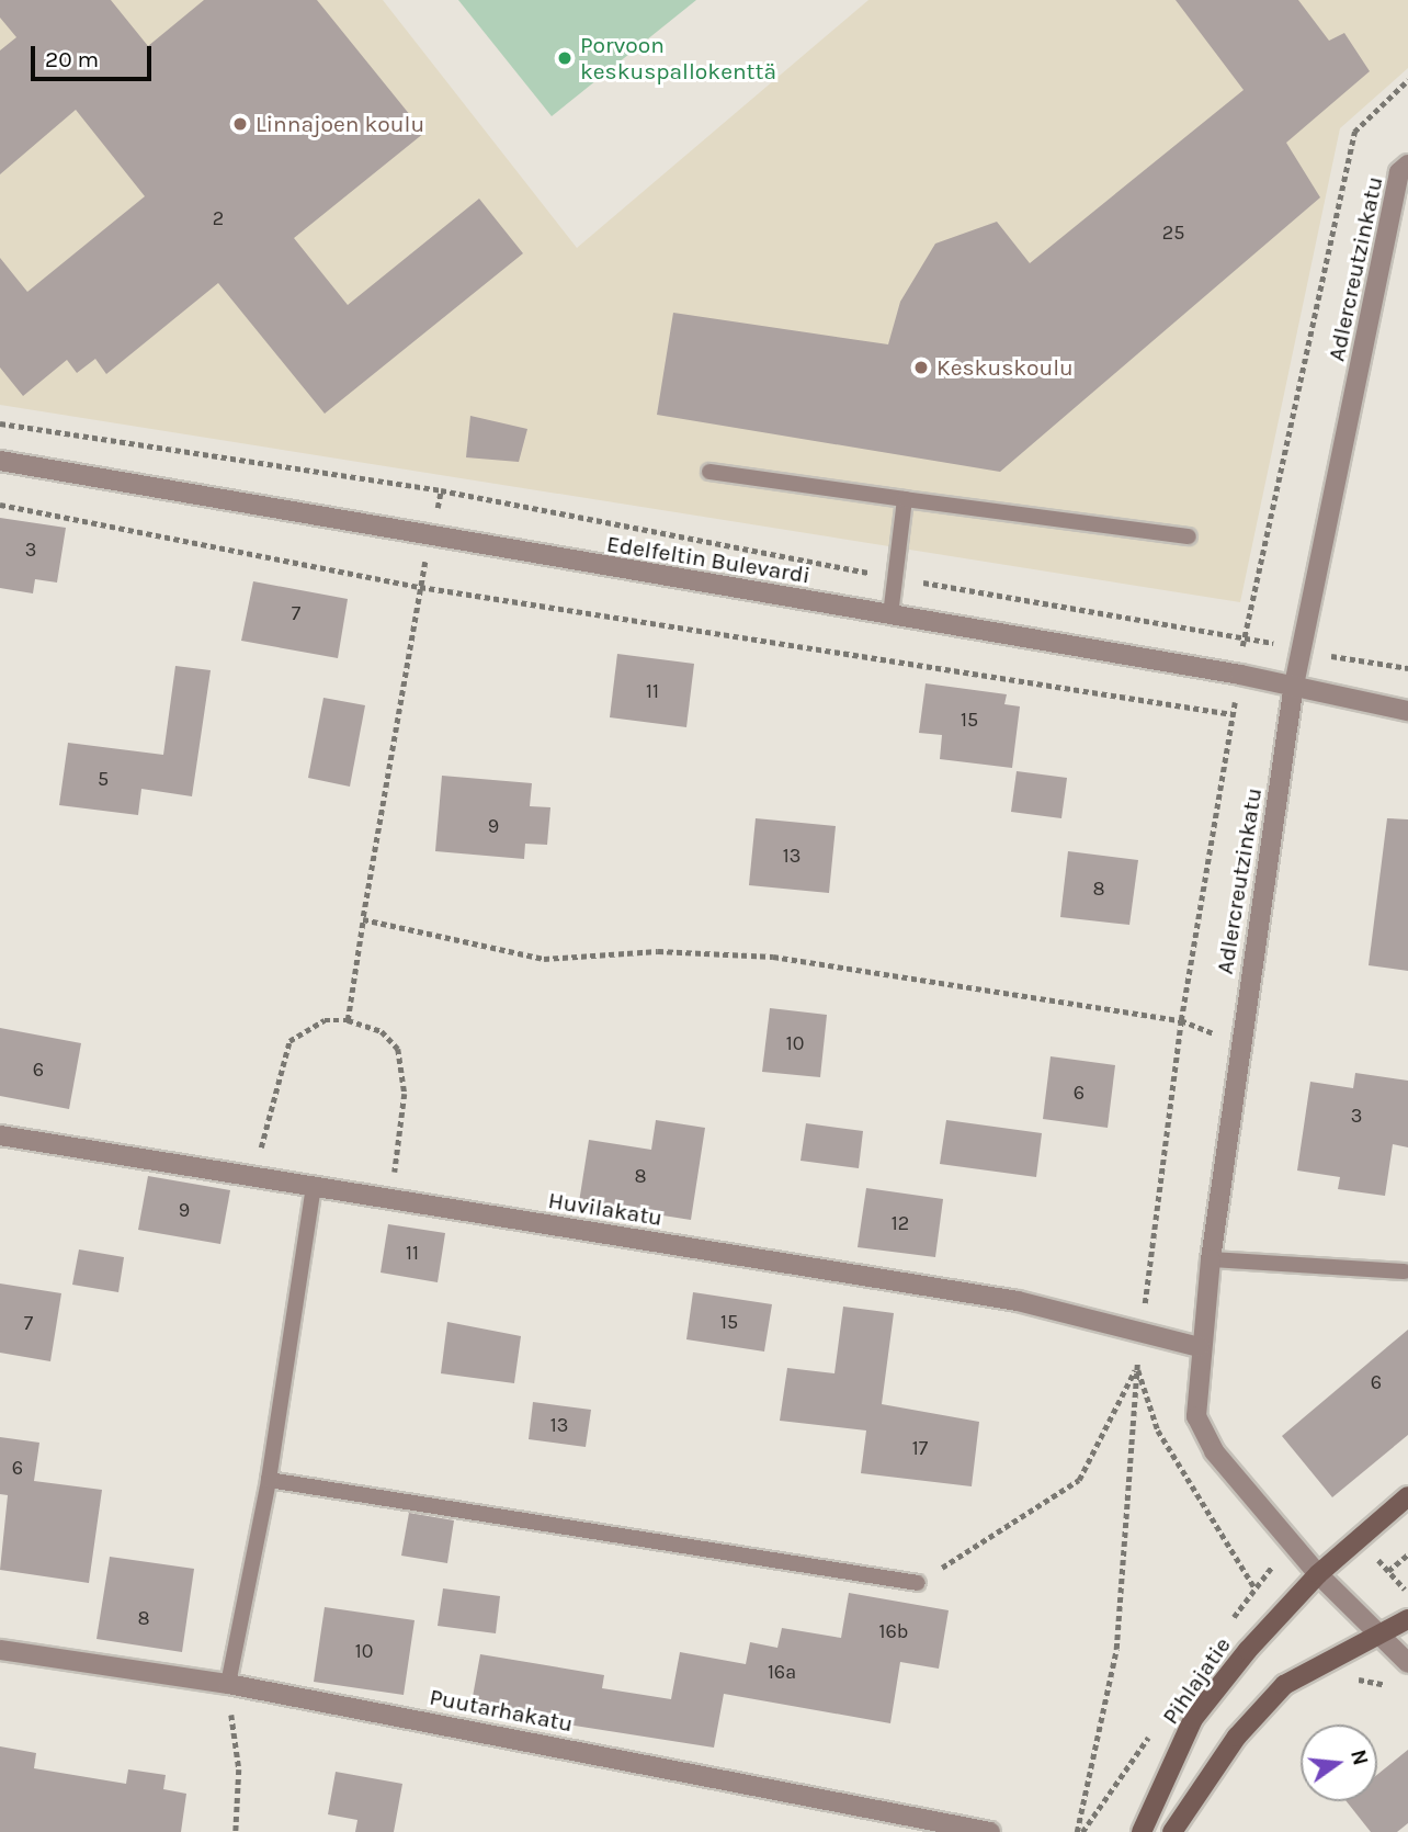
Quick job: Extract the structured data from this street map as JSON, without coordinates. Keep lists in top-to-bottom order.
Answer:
{
  "streets": {
    "street": [
      "Adlercreutzinkatu",
      "Edelfeltin Bulevardi",
      "Huvilakatu",
      "Pihlajatie",
      "Puutarhakatu"
    ]
  },
  "crossings": [
    ["Adlercreutzinkatu", "Edelfeltin Bulevardi"],
    ["Adlercreutzinkatu", "Huvilakatu"],
    ["Adlercreutzinkatu", "Pihlajatie"]
  ],
  "places": ["Porvoon keskuspallokenttä", "Linnajoen koulu", "Keskuskoulu"],
  "house_numbers": [
    "2",
    "25",
    "3",
    "7",
    "11",
    "15",
    "5",
    "9",
    "13",
    "8",
    "10",
    "6",
    "6",
    "3",
    "8",
    "9",
    "12",
    "11",
    "15",
    "7",
    "6",
    "13",
    "17",
    "6",
    "8",
    "16b",
    "10",
    "16a"
  ],
  "scale_bar": "20 m",
  "north": "right"
}
